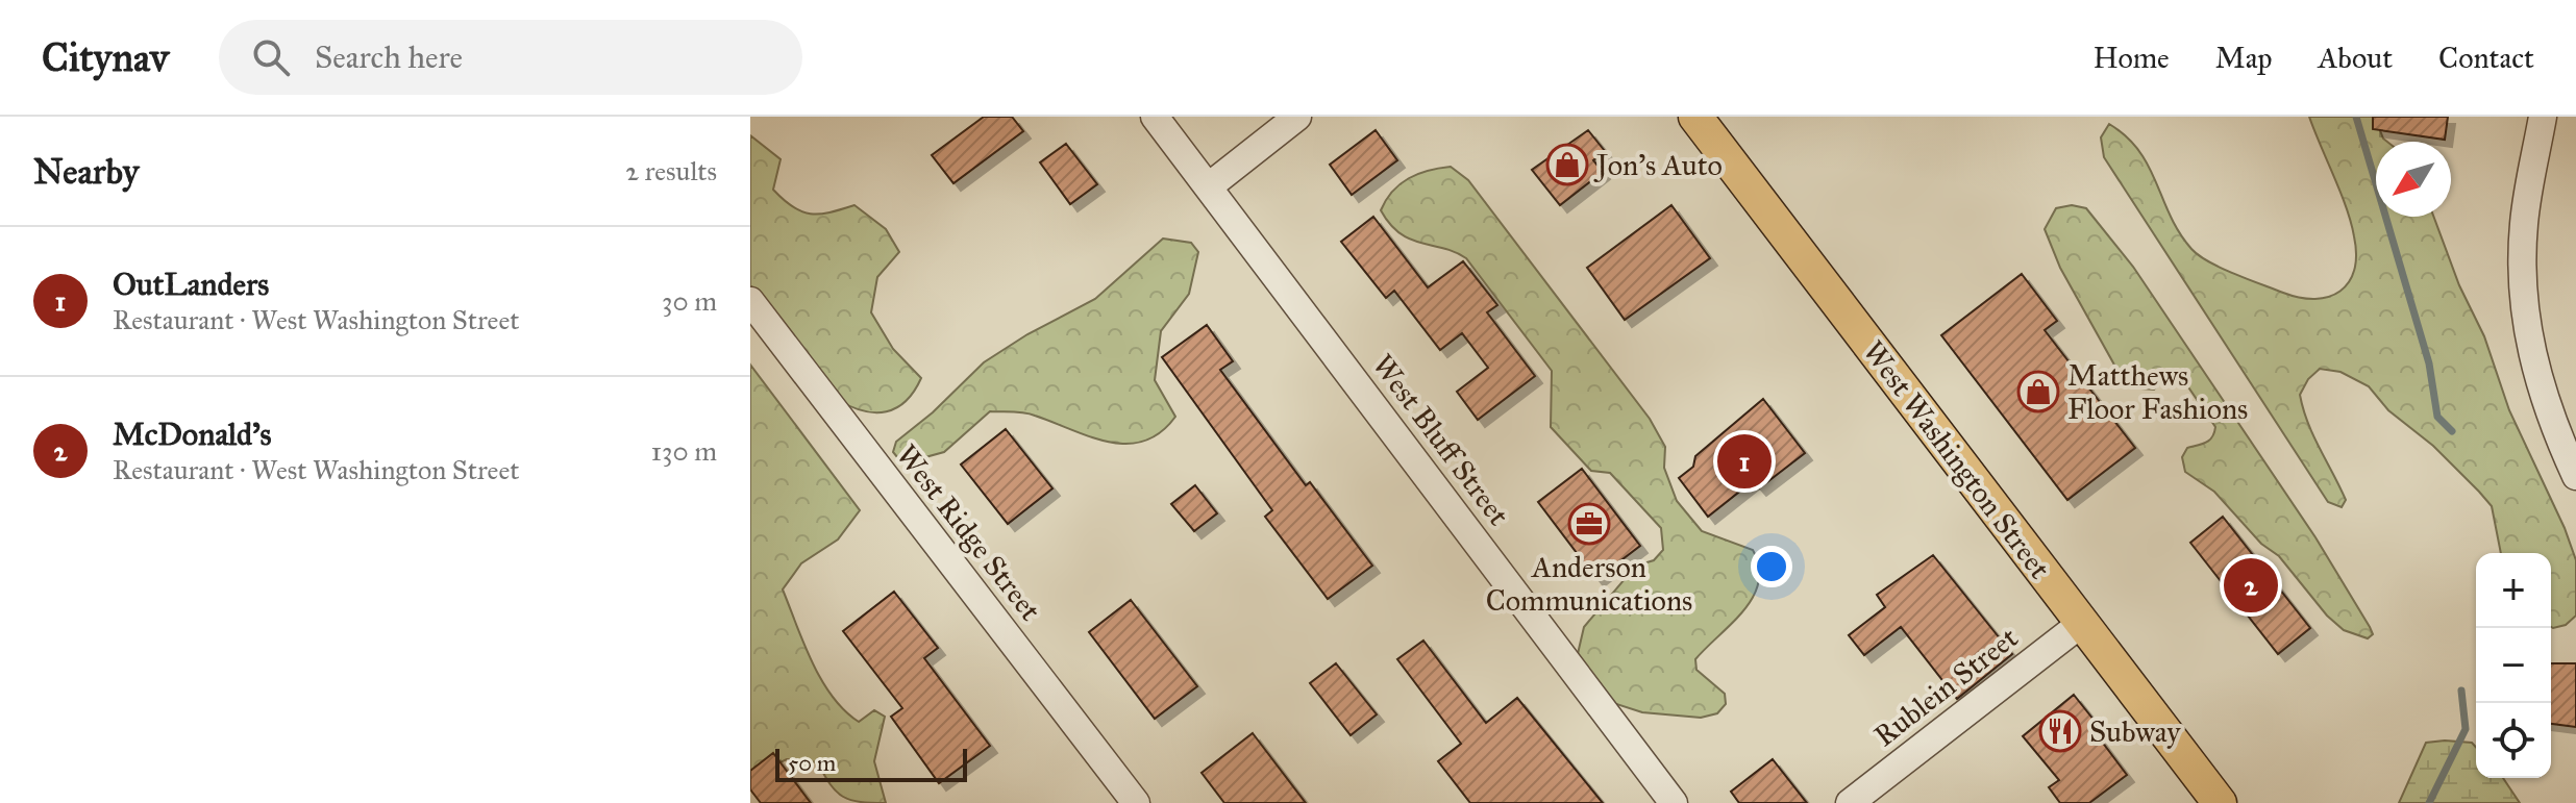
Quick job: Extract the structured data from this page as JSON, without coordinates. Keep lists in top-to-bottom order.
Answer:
{
  "streets": {
    "main road": ["West Washington Street"],
    "street": ["West Bluff Street", "West Ridge Street", "Rublein Street"]
  },
  "crossings": [
    ["West Washington Street", "Rublein Street"]
  ],
  "places": {
    "shop": ["Jon's Auto", "Matthews Floor Fashions"],
    "office": ["Anderson Communications"],
    "restaurant": ["Subway"]
  },
  "scale_bar": "50 m",
  "north": "bottom left",
  "page": {
    "header": "Citynav",
    "search": "Search here",
    "nav": [
      "Home",
      "Map",
      "About",
      "Contact"
    ],
    "heading": ["Nearby", "2 results"],
    "list": [
      {
        "mark": "1",
        "name": "OutLanders",
        "note": "Restaurant · West Washington Street",
        "value": "30 m"
      },
      {
        "mark": "2",
        "name": "McDonald's",
        "note": "Restaurant · West Washington Street",
        "value": "130 m"
      }
    ],
    "pins": ["1", "2"],
    "map_buttons": ["+", "−"],
    "scale": "50 m"
  }
}
